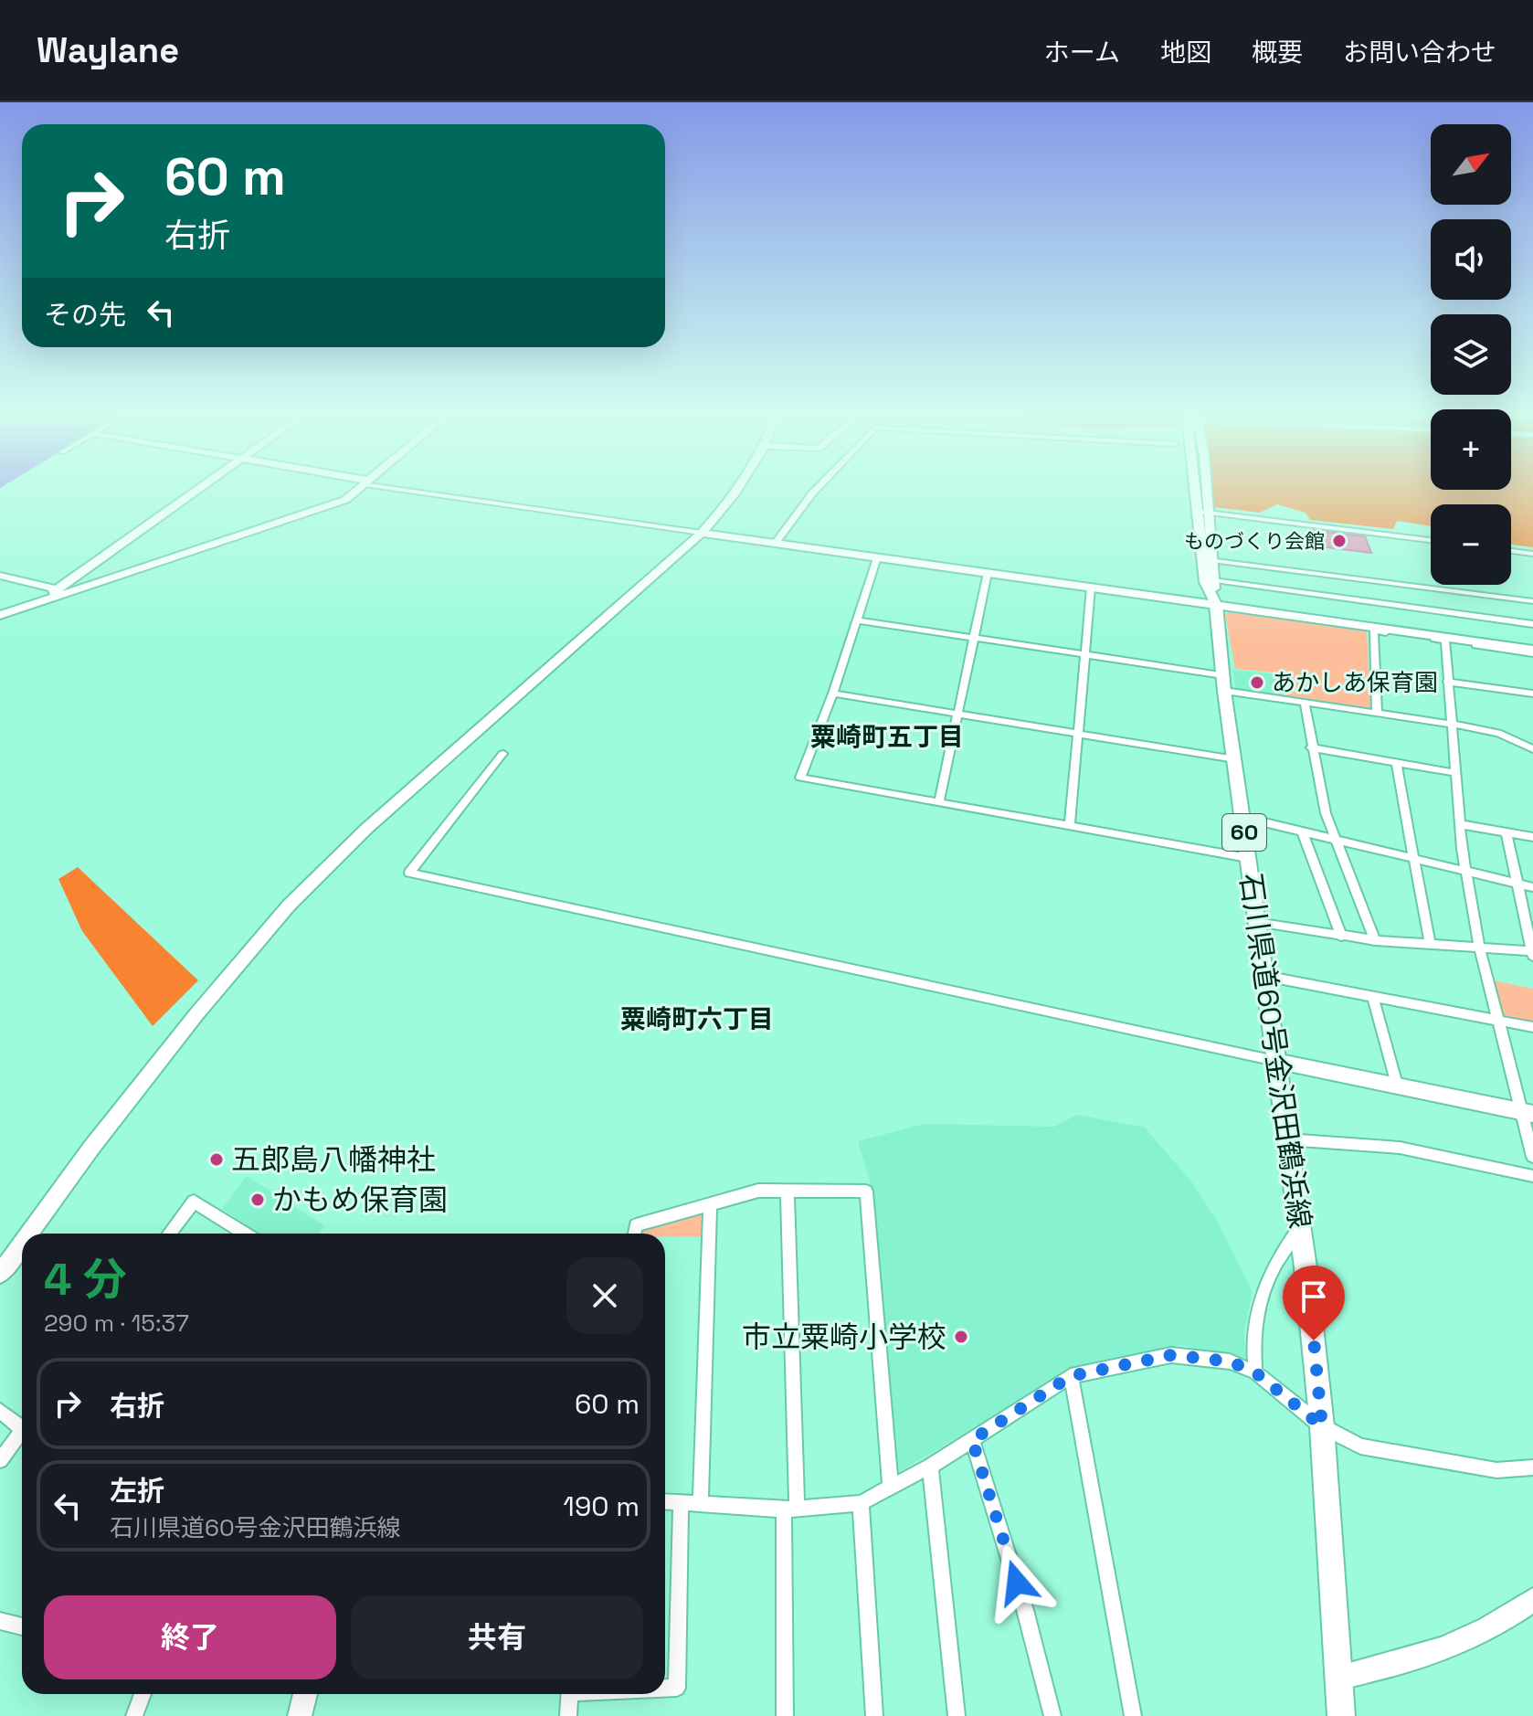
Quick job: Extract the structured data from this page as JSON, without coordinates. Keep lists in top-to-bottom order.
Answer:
{
  "streets": {
    "main road": ["60", "石川県道60号金沢田鶴浜線"]
  },
  "districts": ["粟崎町五丁目", "粟崎町六丁目"],
  "places": [
    "ものづくり会館",
    "あかしあ保育園",
    "五郎島八幡神社",
    "かもめ保育園",
    "市立粟崎小学校"
  ],
  "north": "top right",
  "page": {
    "header": "Waylane",
    "nav": [
      "ホーム",
      "地図",
      "概要",
      "お問い合わせ"
    ],
    "map_buttons": ["+", "−"],
    "turn": ["60 m", "右折"],
    "then": "その先",
    "heading": ["4 分", "290 m · 15:37"],
    "list": [
      {
        "name": "右折",
        "value": "60 m"
      },
      {
        "name": "左折",
        "note": "石川県道60号金沢田鶴浜線",
        "value": "190 m"
      }
    ],
    "buttons": ["終了", "共有"]
  }
}
